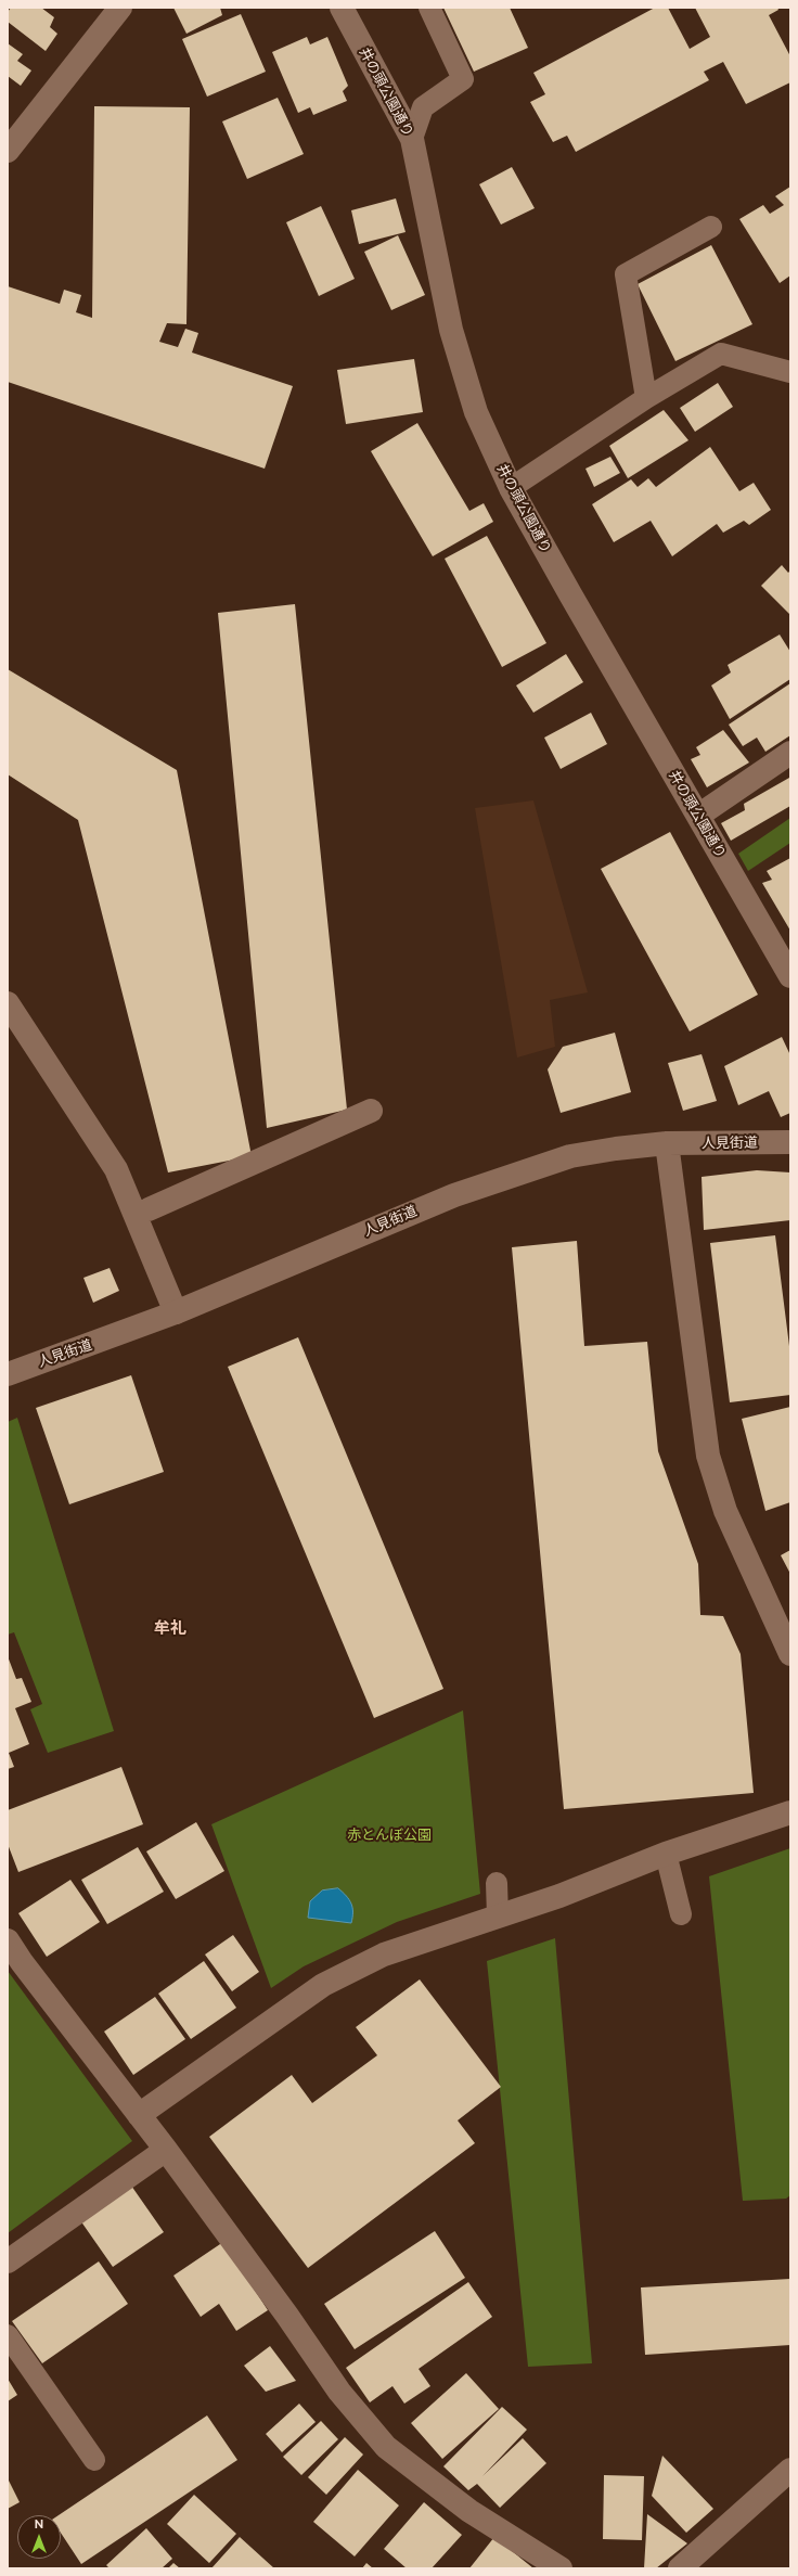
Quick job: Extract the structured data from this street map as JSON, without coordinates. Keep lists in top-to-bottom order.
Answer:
{
  "streets": {
    "street": ["井の頭公園通り", "人見街道"]
  },
  "districts": ["牟礼"],
  "parks": ["赤とんぼ公園"],
  "north": "top"
}
